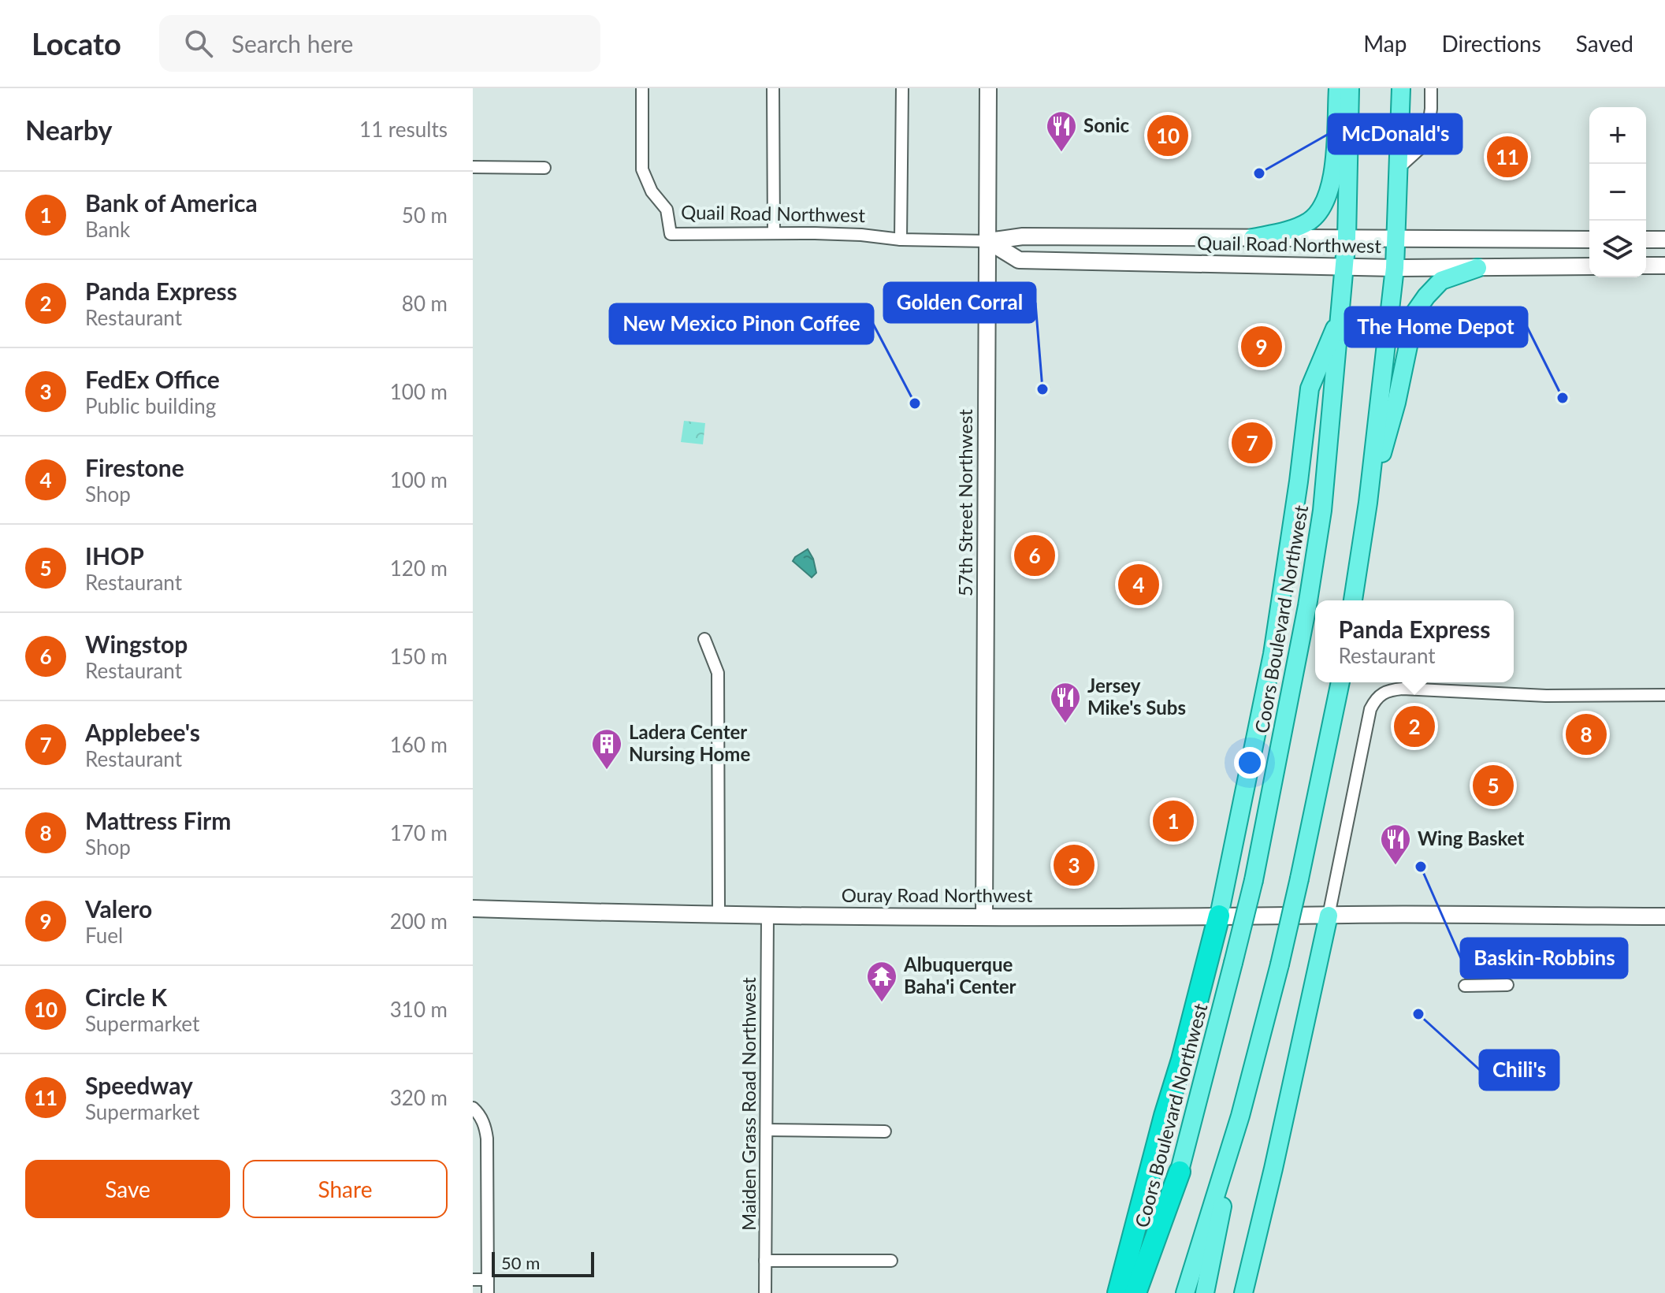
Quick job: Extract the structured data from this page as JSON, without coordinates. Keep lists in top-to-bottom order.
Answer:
{
  "streets": {
    "main road": ["Coors Boulevard Northwest"],
    "street": [
      "Quail Road Northwest",
      "57th Street Northwest",
      "Ouray Road Northwest",
      "Maiden Grass Road Northwest"
    ]
  },
  "crossings": [
    ["Quail Road Northwest", "57th Street Northwest"],
    ["Quail Road Northwest", "Coors Boulevard Northwest"],
    ["57th Street Northwest", "Ouray Road Northwest"],
    ["Ouray Road Northwest", "Maiden Grass Road Northwest"]
  ],
  "places": {
    "restaurant": ["Sonic", "Jersey Mike's Subs", "Wing Basket"],
    "other": [
      "McDonald's",
      "Golden Corral",
      "The Home Depot",
      "New Mexico Pinon Coffee",
      "Baskin-Robbins",
      "Chili's"
    ],
    "building": ["Ladera Center Nursing Home"],
    "temple": ["Albuquerque Baha'i Center"]
  },
  "scale_bar": "50 m",
  "page": {
    "header": "Locato",
    "search": "Search here",
    "nav": ["Map", "Directions", "Saved"],
    "heading": ["Nearby", "11 results"],
    "map_buttons": ["+", "−"],
    "pins": [
      "10",
      "11",
      "9",
      "7",
      "6",
      "4",
      "2",
      "8",
      "5",
      "1",
      "3"
    ],
    "list": [
      {
        "mark": "1",
        "name": "Bank of America",
        "note": "Bank",
        "value": "50 m"
      },
      {
        "mark": "2",
        "name": "Panda Express",
        "note": "Restaurant",
        "value": "80 m"
      },
      {
        "mark": "3",
        "name": "FedEx Office",
        "note": "Public building",
        "value": "100 m"
      },
      {
        "mark": "4",
        "name": "Firestone",
        "note": "Shop",
        "value": "100 m"
      },
      {
        "mark": "5",
        "name": "IHOP",
        "note": "Restaurant",
        "value": "120 m"
      },
      {
        "mark": "6",
        "name": "Wingstop",
        "note": "Restaurant",
        "value": "150 m"
      },
      {
        "mark": "7",
        "name": "Applebee's",
        "note": "Restaurant",
        "value": "160 m"
      },
      {
        "mark": "8",
        "name": "Mattress Firm",
        "note": "Shop",
        "value": "170 m"
      },
      {
        "mark": "9",
        "name": "Valero",
        "note": "Fuel",
        "value": "200 m"
      },
      {
        "mark": "10",
        "name": "Circle K",
        "note": "Supermarket",
        "value": "310 m"
      },
      {
        "mark": "11",
        "name": "Speedway",
        "note": "Supermarket",
        "value": "320 m"
      }
    ],
    "popup": ["Panda Express", "Restaurant"],
    "buttons": ["Save", "Share"],
    "scale": "50 m"
  }
}
